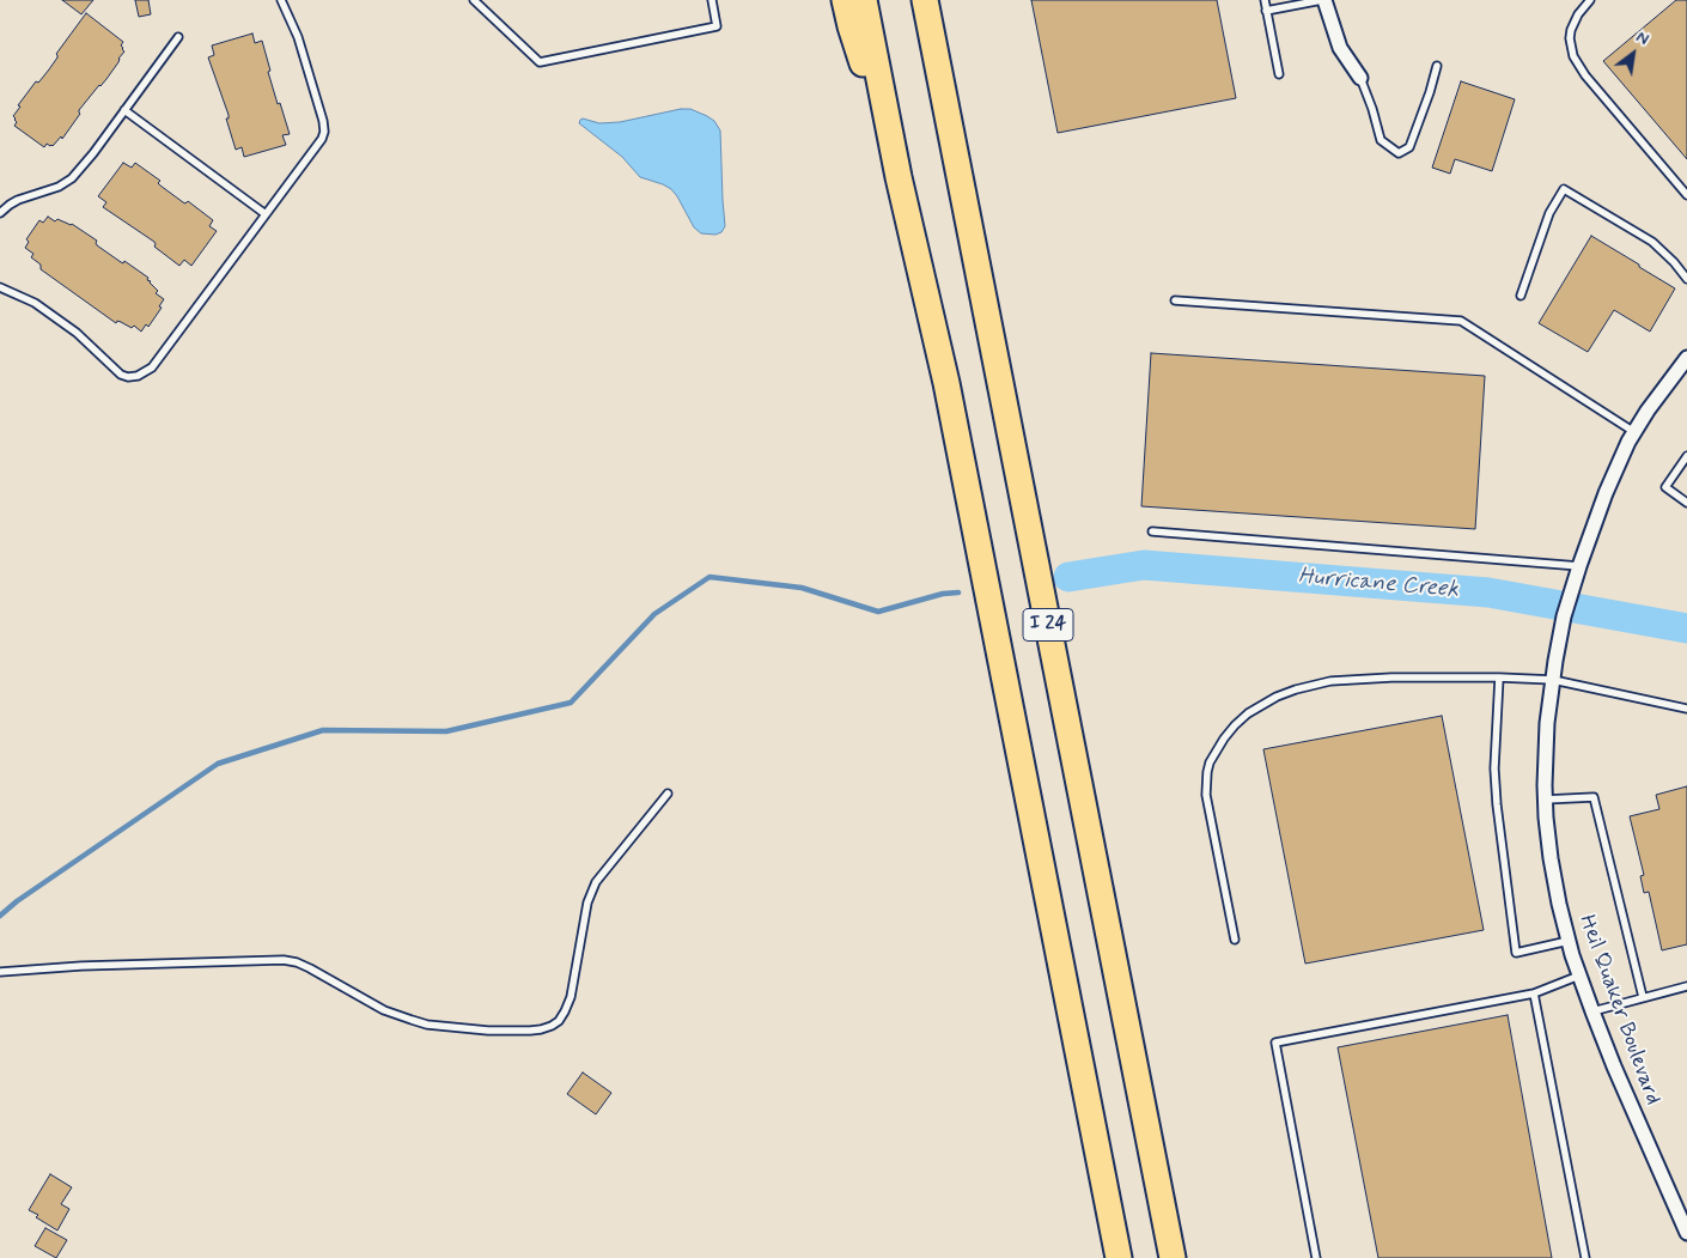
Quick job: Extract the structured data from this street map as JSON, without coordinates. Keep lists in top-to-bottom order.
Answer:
{
  "streets": {
    "highway": ["I 24"],
    "street": ["Heil Quaker Boulevard"]
  },
  "water": ["Hurricane Creek"],
  "north": "top right"
}
